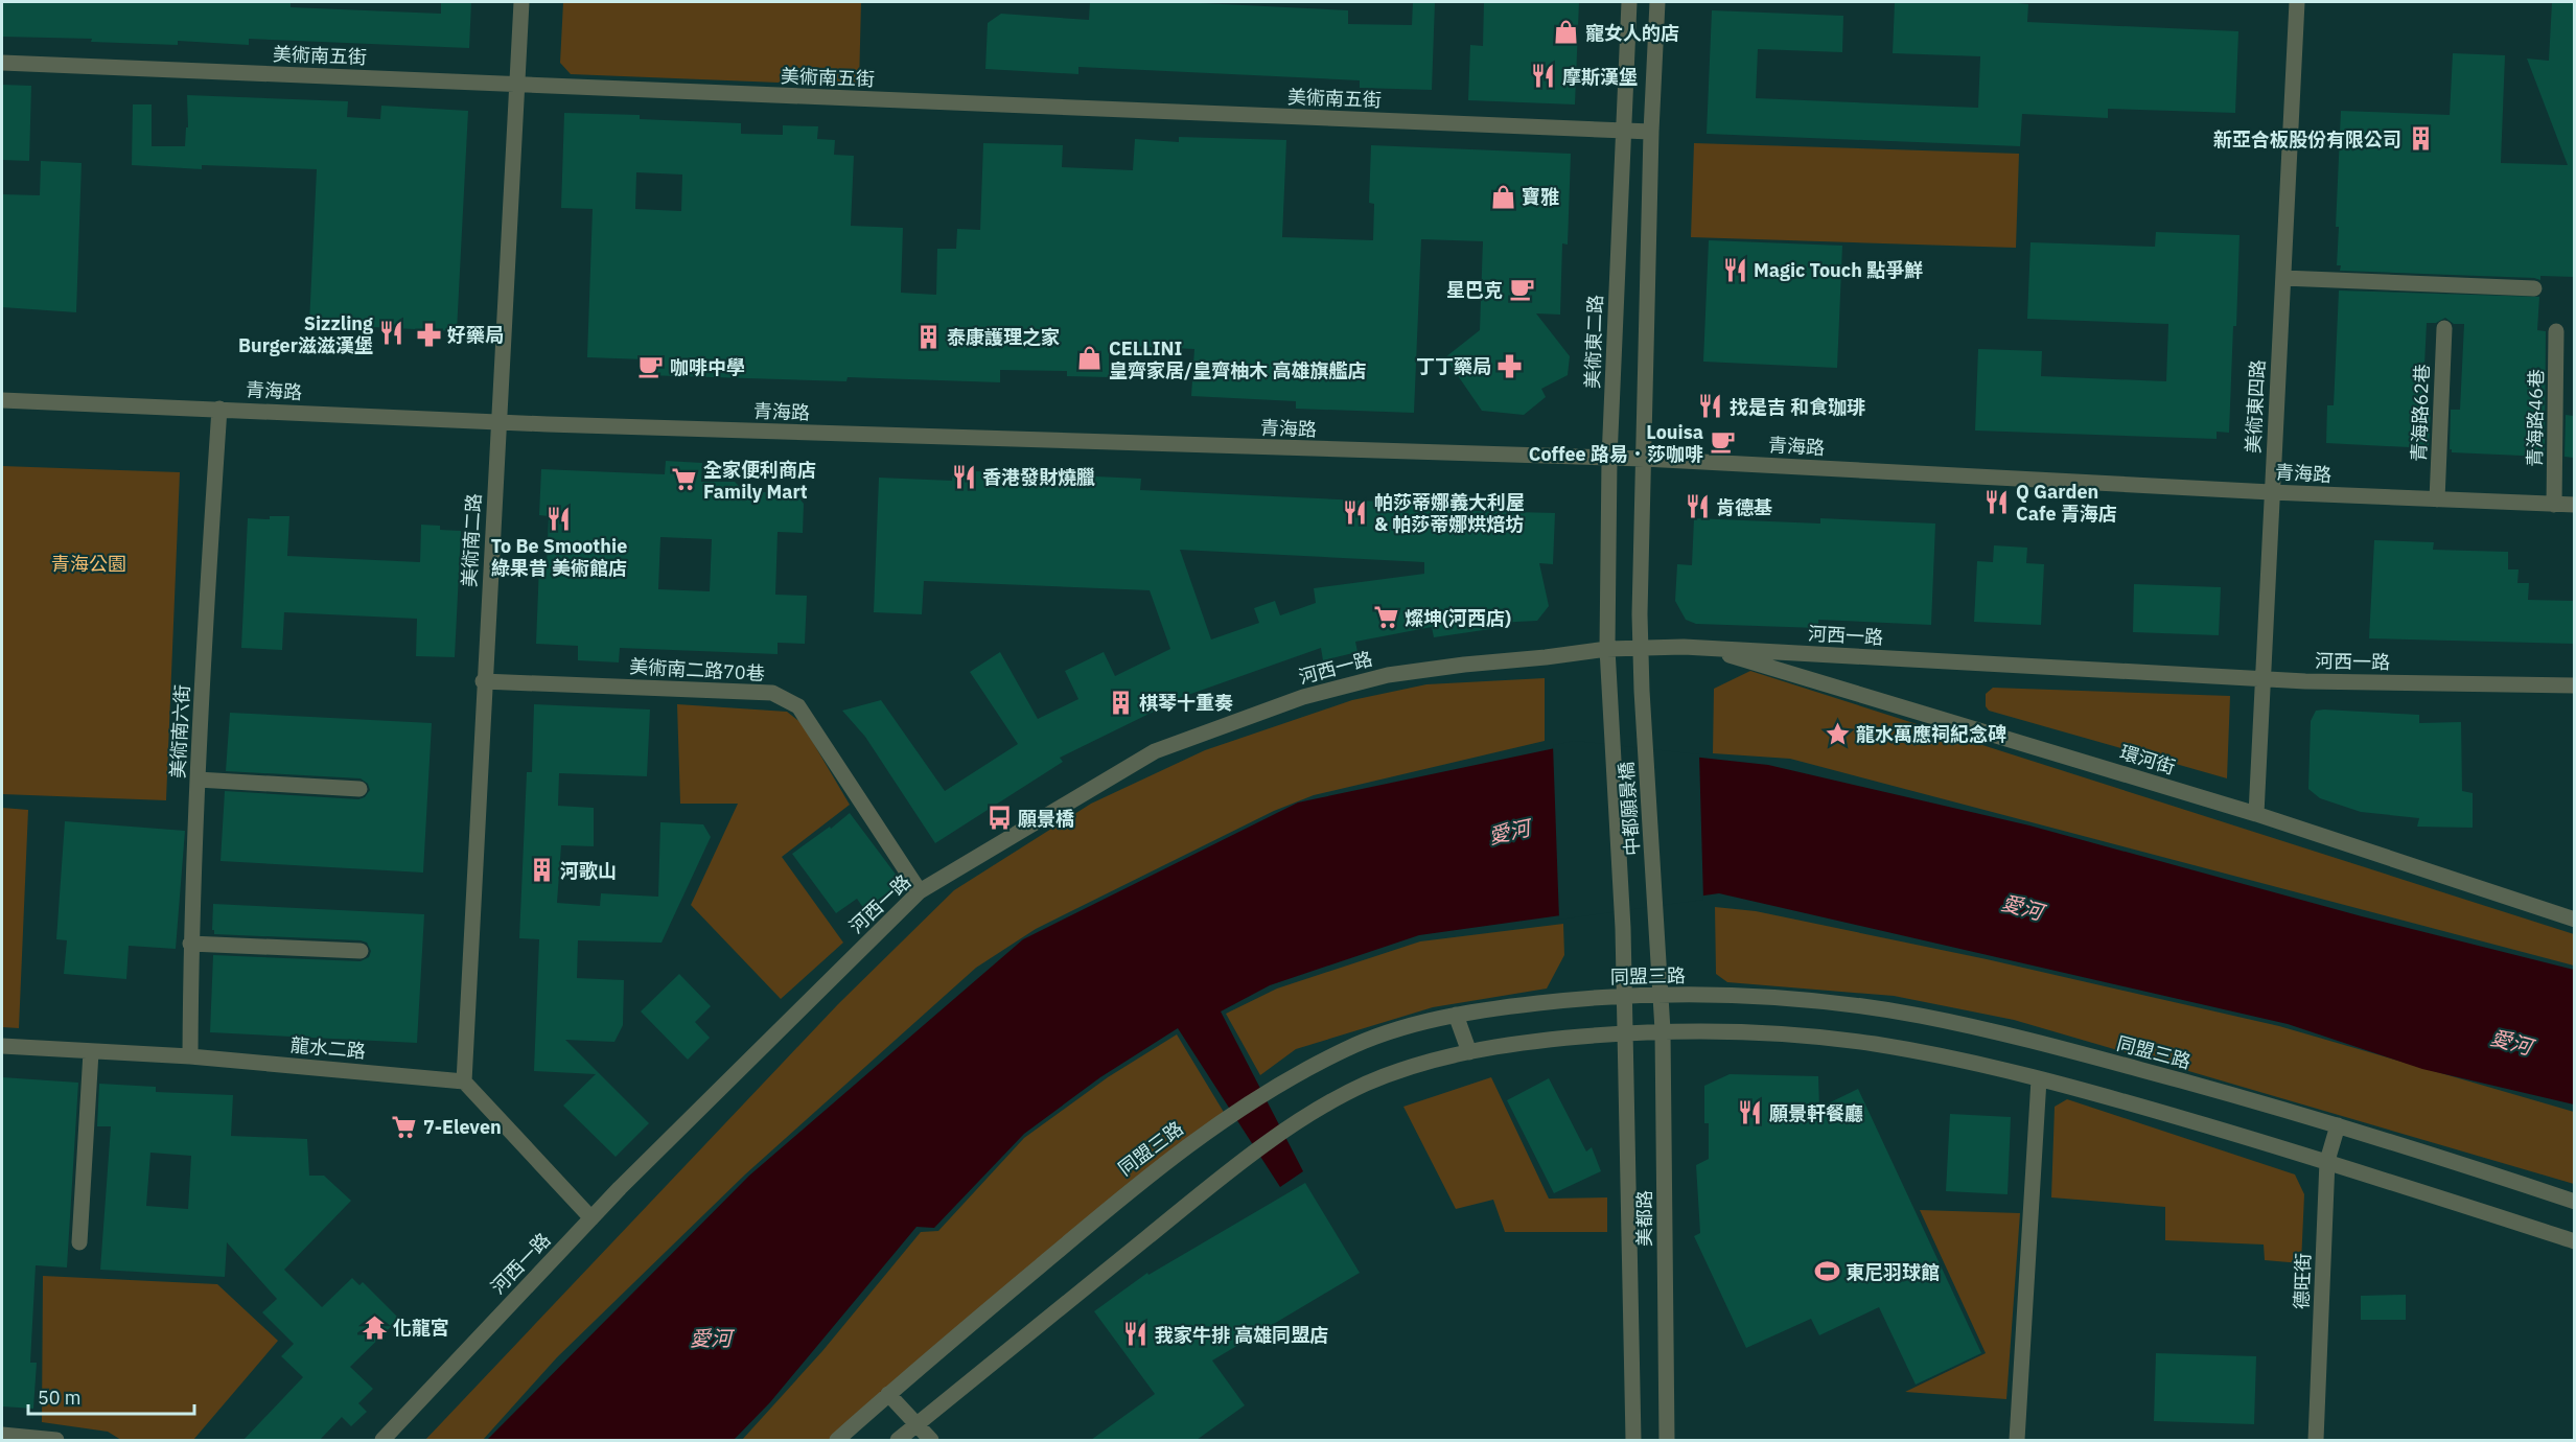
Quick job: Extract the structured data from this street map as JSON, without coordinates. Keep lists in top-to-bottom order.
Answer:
{
  "streets": {
    "street": [
      "美術南五街",
      "美術東二路",
      "青海路",
      "美術東四路",
      "青海路62巷",
      "青海路46巷",
      "美術南二路",
      "河西一路",
      "美術南二路70巷",
      "美術南六街",
      "環河街",
      "中都願景橋",
      "同盟三路",
      "龍水二路",
      "美都路",
      "德旺街"
    ]
  },
  "crossings": [
    ["美術南五街", "美術東二路"],
    ["美術南五街", "美術南二路"],
    ["美術東二路", "青海路"],
    ["美術東二路", "河西一路"],
    ["美術東二路", "中都願景橋"],
    ["青海路", "美術東四路"],
    ["青海路", "青海路62巷"],
    ["青海路", "青海路46巷"],
    ["青海路", "美術南二路"],
    ["青海路", "美術南六街"],
    ["美術東四路", "河西一路"],
    ["美術東四路", "環河街"],
    ["美術南二路", "美術南二路70巷"],
    ["美術南二路", "龍水二路"],
    ["河西一路", "美術南二路70巷"],
    ["河西一路", "環河街"],
    ["河西一路", "中都願景橋"],
    ["美術南六街", "龍水二路"],
    ["中都願景橋", "同盟三路"],
    ["中都願景橋", "美都路"],
    ["同盟三路", "美都路"],
    ["同盟三路", "德旺街"]
  ],
  "water": ["愛河"],
  "parks": ["青海公園"],
  "places": {
    "shop": ["寵女人的店", "寶雅", "CELLINI 皇齊家居/皇齊柚木 高雄旗艦店"],
    "restaurant": [
      "摩斯漢堡",
      "Magic Touch 點爭鮮",
      "Sizzling Burger滋滋漢堡",
      "找是吉 和食珈琲",
      "香港發財燒臘",
      "Q Garden Cafe 青海店",
      "肯德基",
      "帕莎蒂娜義大利屋 & 帕莎蒂娜烘焙坊",
      "To Be Smoothie 綠果昔 美術館店",
      "願景軒餐廳",
      "我家牛排 高雄同盟店"
    ],
    "building": [
      "新亞合板股份有限公司",
      "泰康護理之家",
      "棋琴十重奏",
      "河歌山"
    ],
    "cafe": ["星巴克", "咖啡中學", "Louisa Coffee 路易．莎咖啡"],
    "pharmacy": ["好藥局", "丁丁藥局"],
    "supermarket": ["全家便利商店 Family Mart", "燦坤(河西店)", "7-Eleven"],
    "place": ["龍水萬應祠紀念碑"],
    "bus stop": ["願景橋"],
    "sports": ["東尼羽球館"],
    "temple": ["化龍宮"]
  },
  "scale_bar": "50 m"
}
